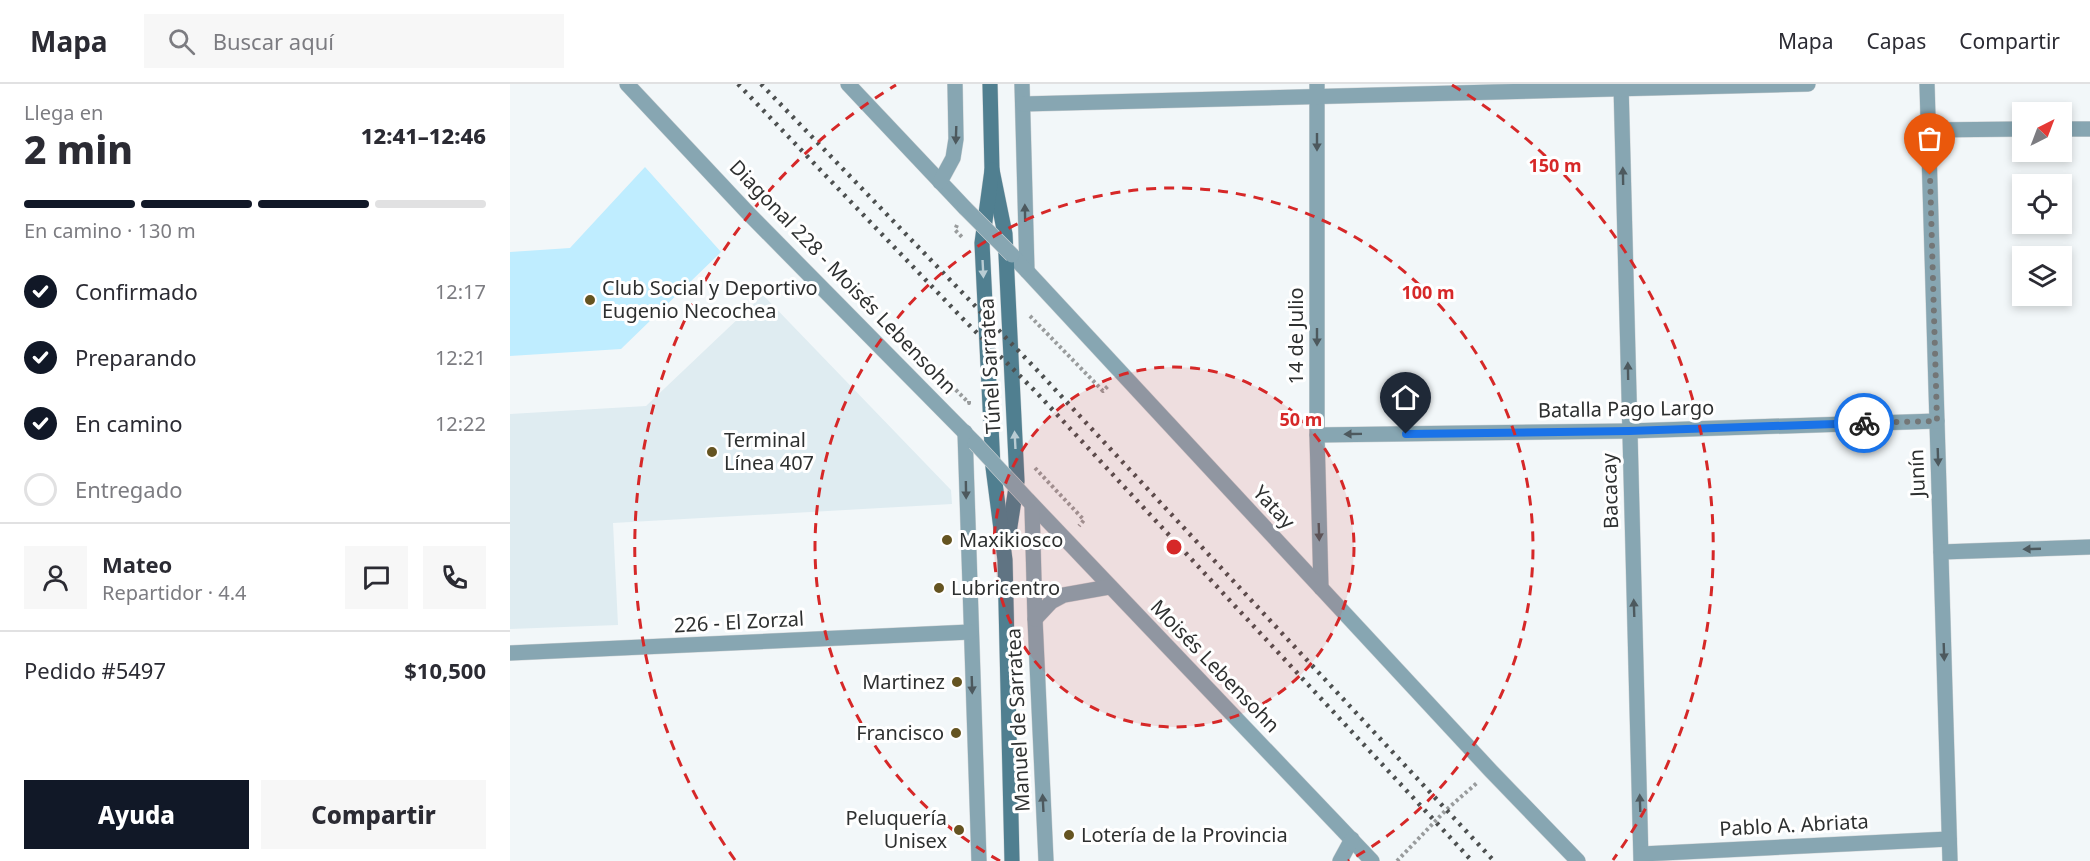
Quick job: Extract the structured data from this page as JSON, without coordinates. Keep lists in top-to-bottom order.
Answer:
{
  "streets": {
    "main road": ["Túnel Sarratea"],
    "street": [
      "Diagonal 228 - Moisés Lebensohn",
      "14 de Julio",
      "Batalla Pago Largo",
      "Junín",
      "Bacacay",
      "Yatay",
      "226 - El Zorzal",
      "Moisés Lebensohn",
      "Manuel de Sarratea",
      "Pablo A. Abriata"
    ]
  },
  "crossings": [
    ["Diagonal 228 - Moisés Lebensohn", "Moisés Lebensohn"],
    ["Diagonal 228 - Moisés Lebensohn", "Manuel de Sarratea"],
    ["14 de Julio", "Batalla Pago Largo"],
    ["14 de Julio", "Yatay"],
    ["Batalla Pago Largo", "Junín"],
    ["Batalla Pago Largo", "Bacacay"],
    ["Junín", "Pablo A. Abriata"],
    ["Bacacay", "Pablo A. Abriata"],
    ["Moisés Lebensohn", "Manuel de Sarratea"]
  ],
  "one_way": [
    "14 de Julio",
    "Batalla Pago Largo",
    "Junín",
    "Bacacay"
  ],
  "places": [
    "Club Social y Deportivo Eugenio Necochea",
    "Terminal Línea 407",
    "Maxikiosco",
    "Lubricentro",
    "Martinez",
    "Francisco",
    "Peluquería Unisex",
    "Lotería de la Provincia"
  ],
  "north": "top right",
  "page": {
    "header": "Mapa",
    "search": "Buscar aquí",
    "nav": ["Mapa", "Capas", "Compartir"],
    "heading": ["2 min", "Llega en", "12:41–12:46"],
    "panel": [
      "Mateo",
      "Repartidor · 4.4",
      "Pedido #5497",
      "$10,500"
    ],
    "bar": "En camino · 130 m",
    "list": [
      ["Confirmado", "12:17"],
      ["Preparando", "12:21"],
      ["En camino", "12:22"],
      "Entregado"
    ],
    "buttons": ["Ayuda", "Compartir"]
  },
  "rings": ["150 m", "100 m", "50 m"]
}
